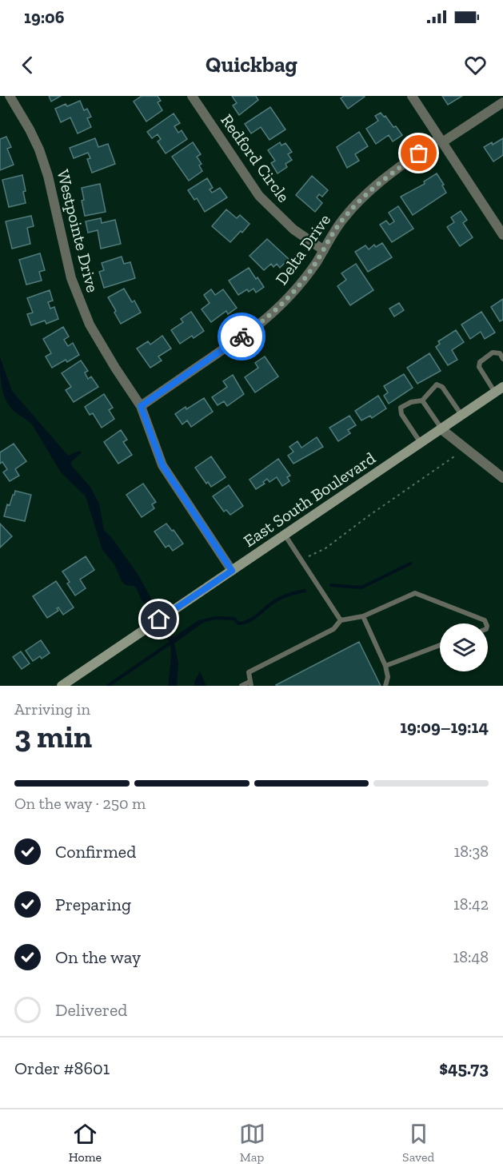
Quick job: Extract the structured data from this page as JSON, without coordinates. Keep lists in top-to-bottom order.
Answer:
{
  "streets": {
    "street": [
      "Redford Circle",
      "Westpointe Drive",
      "Delta Drive",
      "East South Boulevard"
    ]
  },
  "crossings": [
    ["Redford Circle", "Delta Drive"],
    ["Westpointe Drive", "Delta Drive"],
    ["Westpointe Drive", "East South Boulevard"]
  ],
  "page": {
    "status": "19:06",
    "header": "Quickbag",
    "heading": ["3 min", "Arriving in", "19:09–19:14"],
    "panel": ["Order #8601", "$45.73"],
    "bar": "On the way · 250 m",
    "list": [
      ["Confirmed", "18:38"],
      ["Preparing", "18:42"],
      ["On the way", "18:48"],
      "Delivered"
    ],
    "tabs": ["Home", "Map", "Saved"]
  }
}
